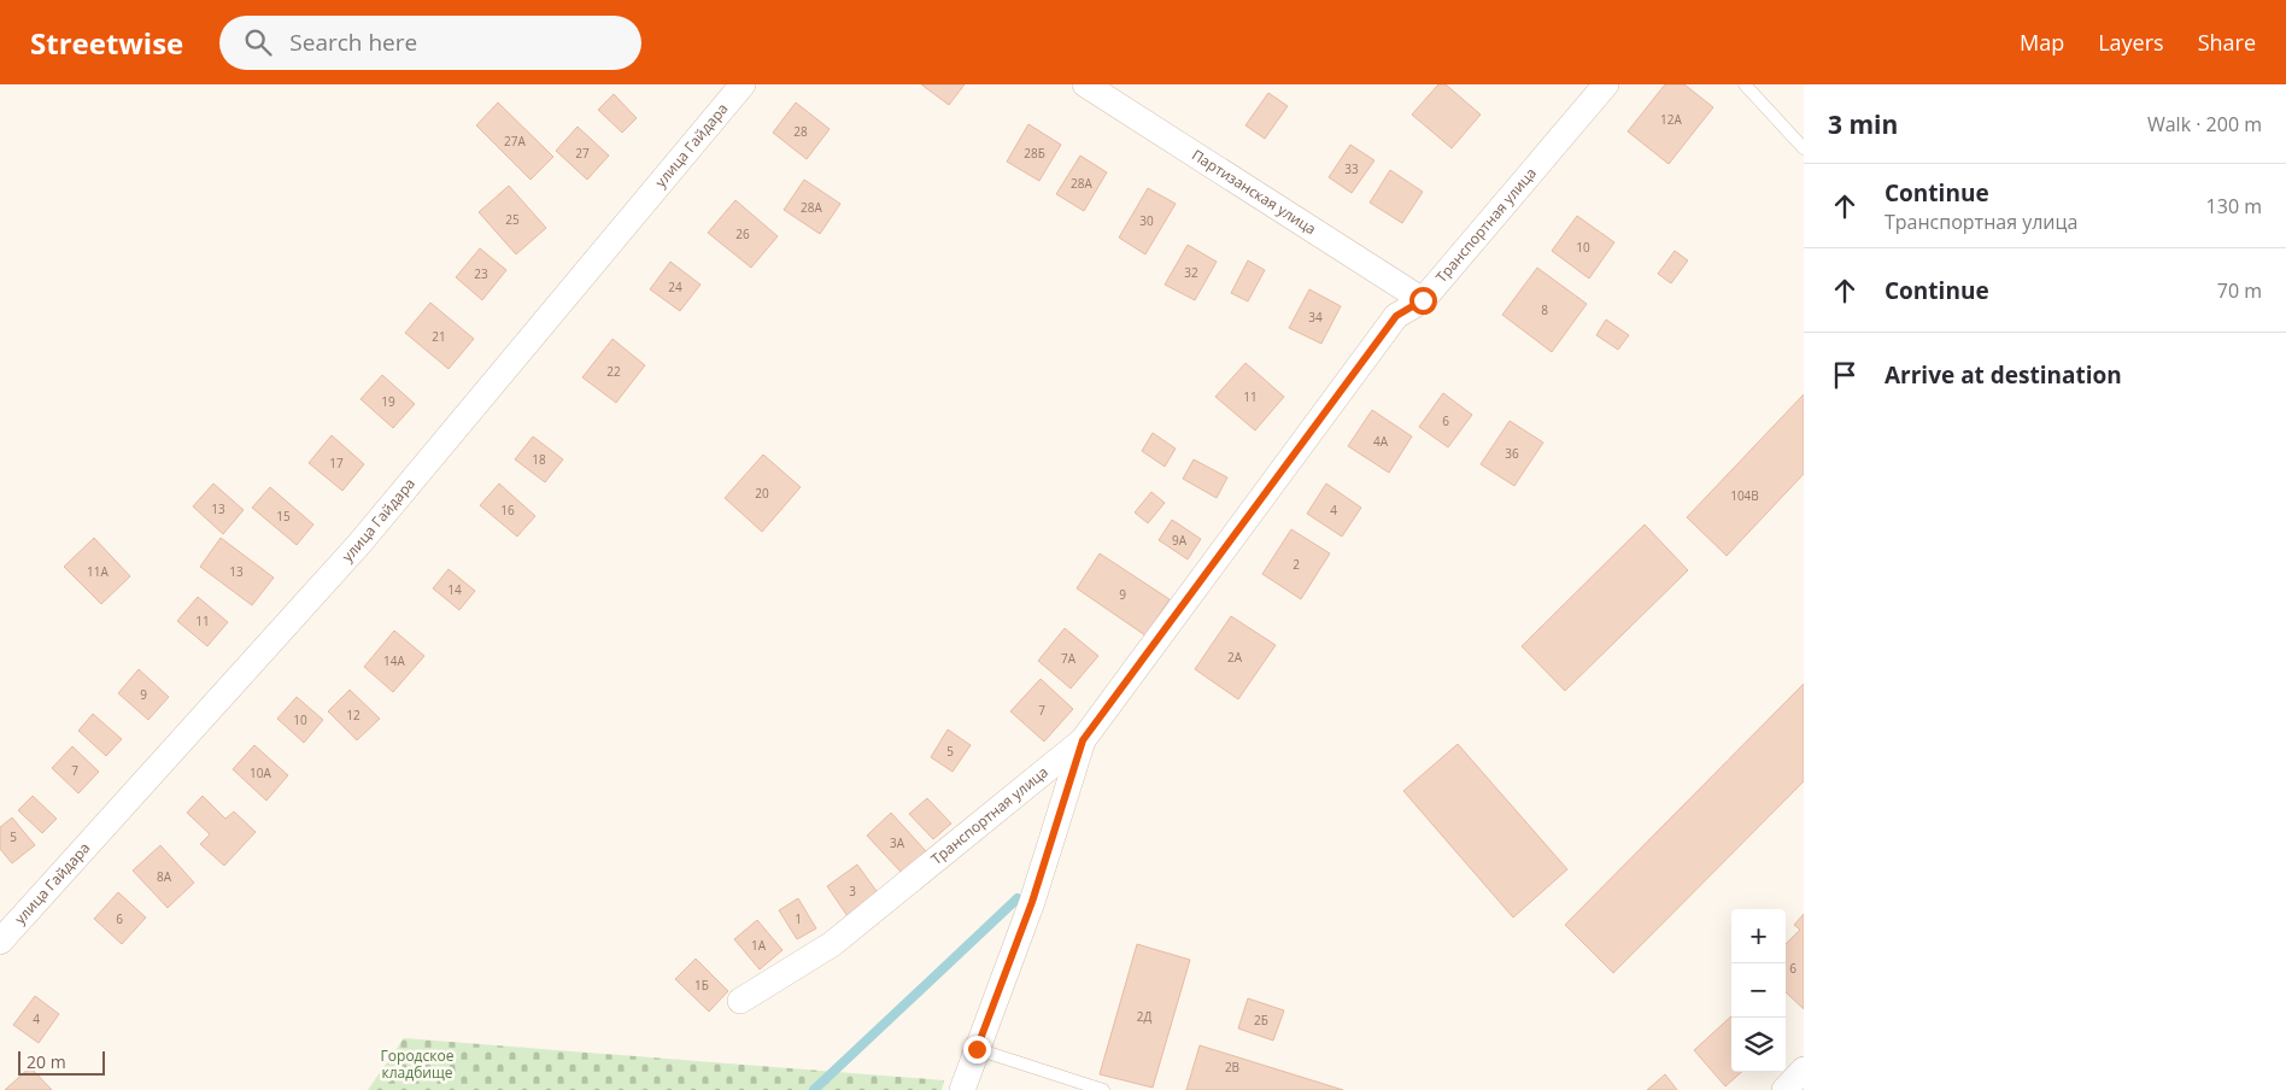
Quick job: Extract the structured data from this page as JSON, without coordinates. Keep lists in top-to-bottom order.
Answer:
{
  "streets": {
    "street": ["улица Гайдара", "Партизанская улица", "Транспортная улица"]
  },
  "crossings": [
    ["Партизанская улица", "Транспортная улица"]
  ],
  "parks": ["Городское кладбище"],
  "house_numbers": [
    "12А",
    "28",
    "27А",
    "27",
    "28Б",
    "33",
    "28А",
    "28А",
    "25",
    "30",
    "26",
    "10",
    "32",
    "23",
    "24",
    "8",
    "34",
    "21",
    "22",
    "11",
    "19",
    "6",
    "4А",
    "36",
    "18",
    "17",
    "20",
    "104В",
    "13",
    "16",
    "4",
    "15",
    "9А",
    "2",
    "11А",
    "13",
    "14",
    "9",
    "11",
    "2А",
    "7А",
    "14А",
    "9",
    "7",
    "12",
    "10",
    "5",
    "7",
    "10А",
    "5",
    "3А",
    "8А",
    "3",
    "6",
    "1",
    "1А",
    "6",
    "1Б",
    "2Д",
    "4",
    "2Б",
    "2В"
  ],
  "scale_bar": "20 m",
  "page": {
    "header": "Streetwise",
    "search": "Search here",
    "nav": ["Map", "Layers", "Share"],
    "heading": ["3 min", "Walk · 200 m"],
    "list": [
      ["Continue", "Транспортная улица", "130 m"],
      ["Continue", "70 m"],
      "Arrive at destination"
    ],
    "map_buttons": ["+", "−"],
    "scale": "20 m"
  }
}
